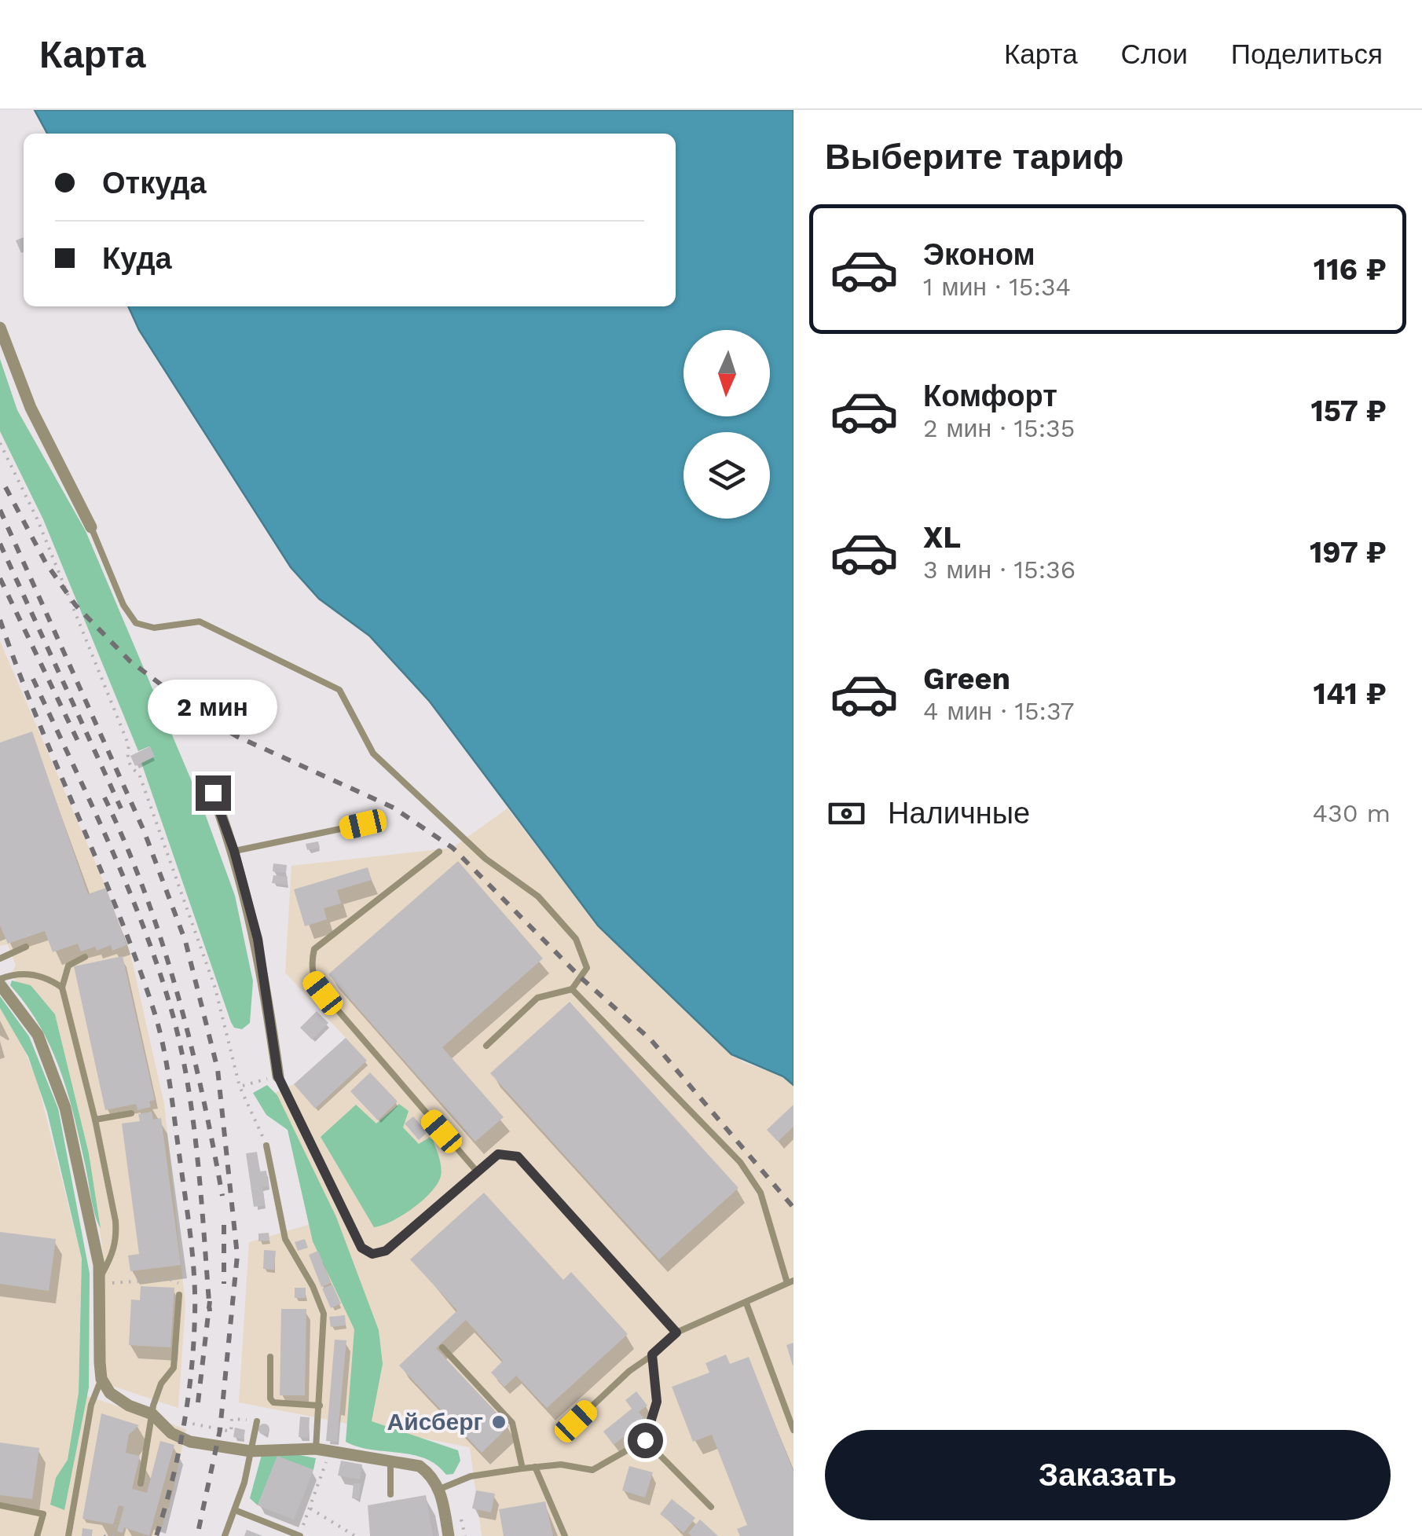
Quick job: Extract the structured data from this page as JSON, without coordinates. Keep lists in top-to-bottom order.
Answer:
{
  "places": ["Айсберг"],
  "north": "bottom",
  "page": {
    "header": "Карта",
    "nav": ["Карта", "Слои", "Поделиться"],
    "heading": "Выберите тариф",
    "banner": ["Откуда", "Куда"],
    "list": [
      {
        "name": "Эконом",
        "note": "1 мин · 15:34",
        "value": "116 ₽"
      },
      {
        "name": "Комфорт",
        "note": "2 мин · 15:35",
        "value": "157 ₽"
      },
      {
        "name": "XL",
        "note": "3 мин · 15:36",
        "value": "197 ₽"
      },
      {
        "name": "Green",
        "note": "4 мин · 15:37",
        "value": "141 ₽"
      }
    ],
    "bubble": "2 мин",
    "pay": ["Наличные", "430 m"],
    "buttons": "Заказать"
  }
}
